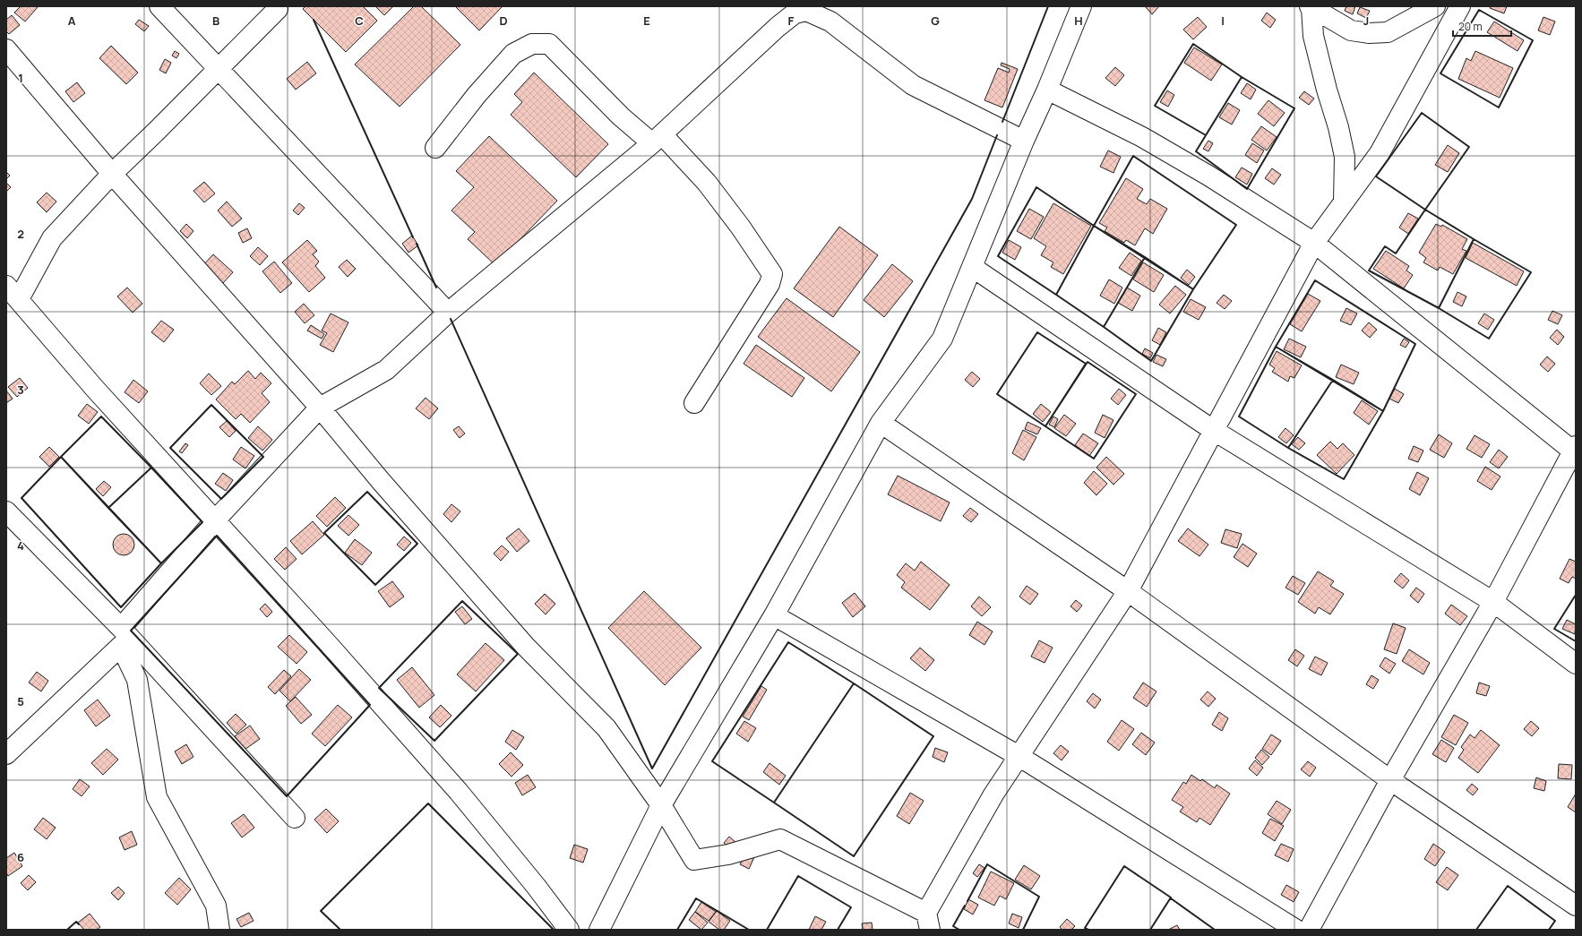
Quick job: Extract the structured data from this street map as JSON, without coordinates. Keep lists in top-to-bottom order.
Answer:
{
  "scale_bar": "20 m",
  "grid": {
    "columns": [
      "A",
      "B",
      "C",
      "D",
      "E",
      "F",
      "G",
      "H",
      "I",
      "J"
    ],
    "rows": [
      "1",
      "2",
      "3",
      "4",
      "5",
      "6"
    ]
  }
}
